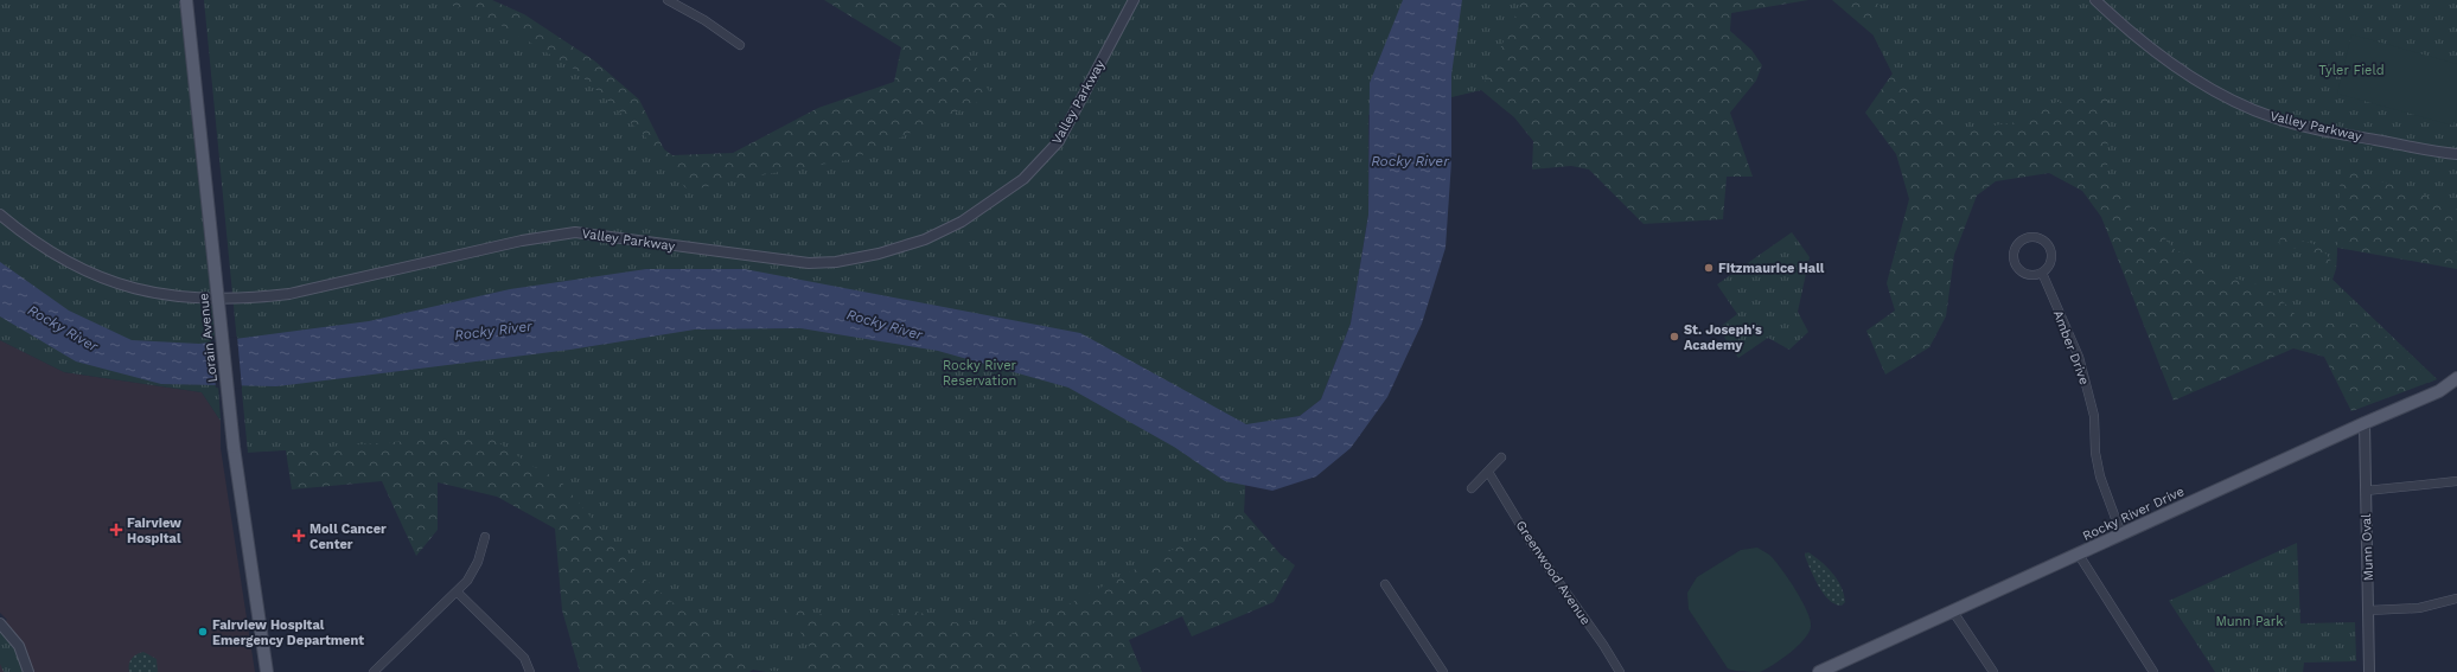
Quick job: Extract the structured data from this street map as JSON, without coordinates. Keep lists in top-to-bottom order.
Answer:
{
  "streets": {
    "main road": ["Lorain Avenue", "Rocky River Drive"],
    "street": [
      "Valley Parkway",
      "Amber Drive",
      "Munn Oval",
      "Greenwood Avenue"
    ]
  },
  "crossings": [
    ["Amber Drive", "Rocky River Drive"],
    ["Rocky River Drive", "Munn Oval"]
  ],
  "water": ["Rocky River"],
  "parks": ["Tyler Field", "Rocky River Reservation", "Munn Park"],
  "places": {
    "other": ["Fitzmaurice Hall", "St. Joseph's Academy", "Fairview Hospital Emergency Department"],
    "health": ["Fairview Hospital", "Moll Cancer Center"]
  }
}
